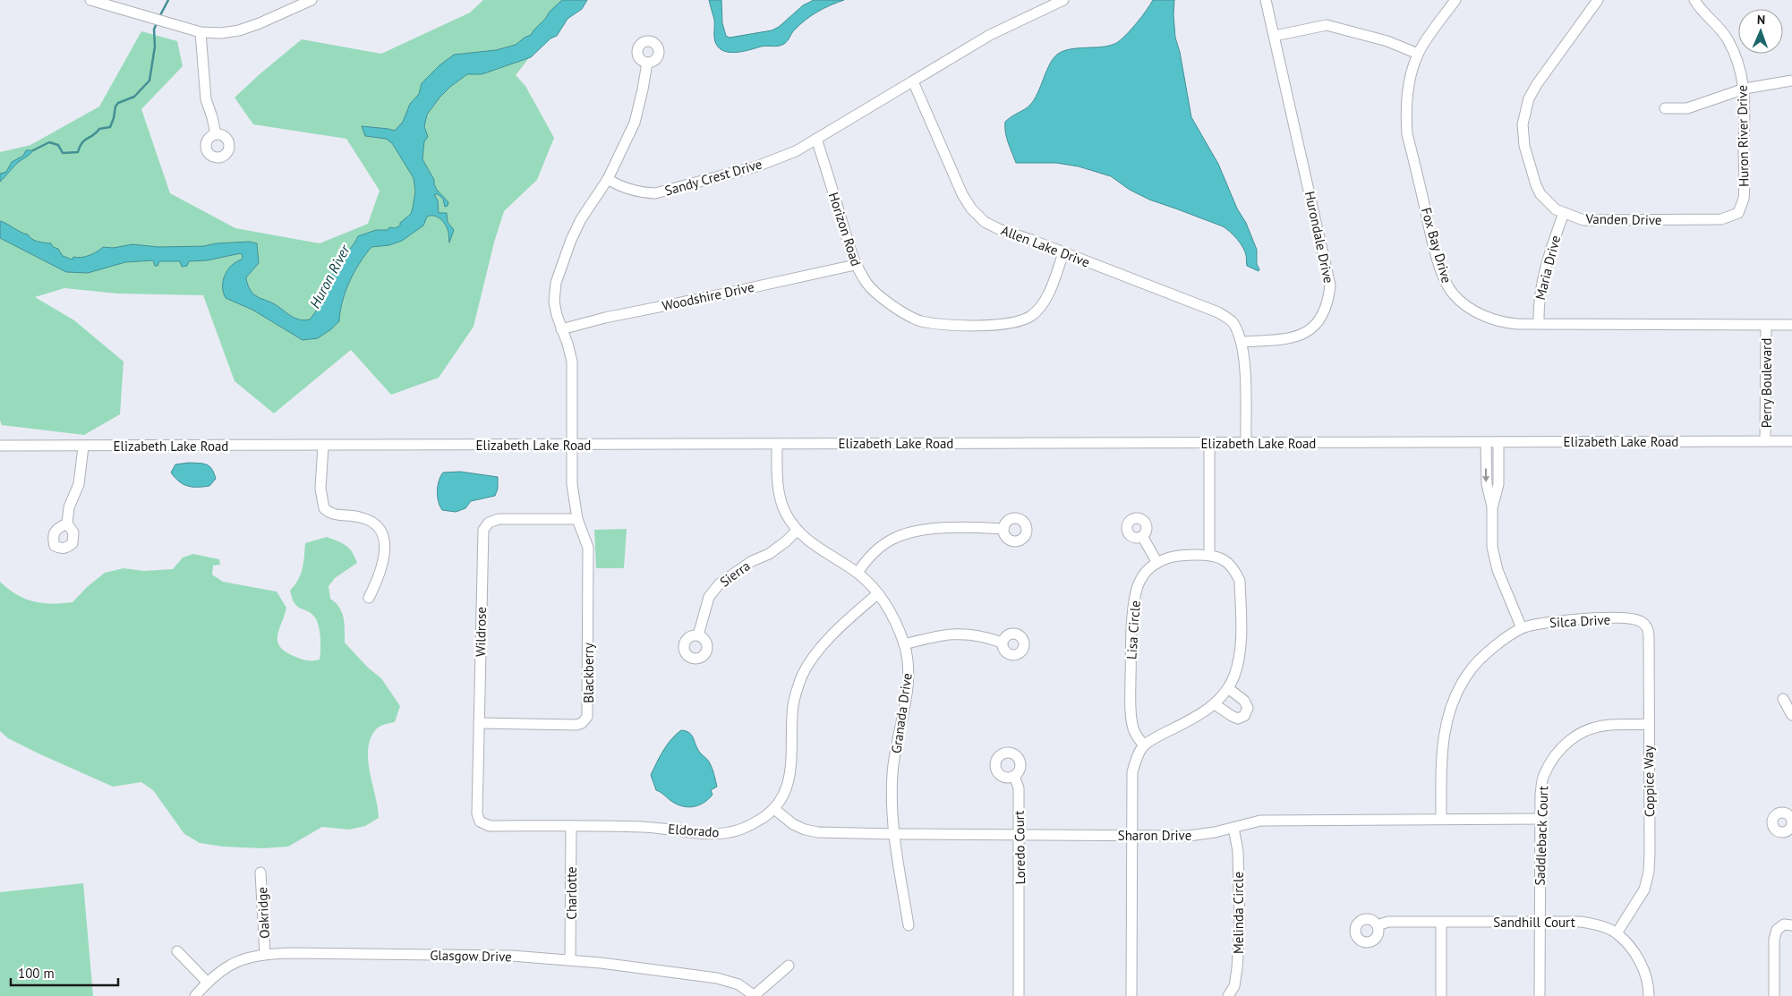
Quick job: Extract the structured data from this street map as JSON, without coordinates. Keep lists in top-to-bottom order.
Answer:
{
  "streets": {
    "street": [
      "Huron River Drive",
      "Sandy Crest Drive",
      "Vanden Drive",
      "Horizon Road",
      "Hurondale Drive",
      "Fox Bay Drive",
      "Allen Lake Drive",
      "Maria Drive",
      "Woodshire Drive",
      "Perry Boulevard",
      "Elizabeth Lake Road",
      "Sierra",
      "Silca Drive",
      "Lisa Circle",
      "Wildrose",
      "Blackberry",
      "Granada Drive",
      "Coppice Way",
      "Eldorado",
      "Sharon Drive",
      "Saddleback Court",
      "Loredo Court",
      "Charlotte",
      "Oakridge",
      "Melinda Circle",
      "Sandhill Court",
      "Glasgow Drive"
    ]
  },
  "crossings": [
    ["Huron River Drive", "Vanden Drive"],
    ["Sandy Crest Drive", "Horizon Road"],
    ["Sandy Crest Drive", "Allen Lake Drive"],
    ["Vanden Drive", "Maria Drive"],
    ["Horizon Road", "Allen Lake Drive"],
    ["Horizon Road", "Woodshire Drive"],
    ["Hurondale Drive", "Allen Lake Drive"],
    ["Fox Bay Drive", "Maria Drive"],
    ["Fox Bay Drive", "Perry Boulevard"],
    ["Perry Boulevard", "Elizabeth Lake Road"],
    ["Elizabeth Lake Road", "Granada Drive"],
    ["Sierra", "Granada Drive"],
    ["Silca Drive", "Coppice Way"],
    ["Silca Drive", "Sharon Drive"],
    ["Wildrose", "Blackberry"],
    ["Wildrose", "Eldorado"],
    ["Granada Drive", "Eldorado"],
    ["Granada Drive", "Sharon Drive"],
    ["Coppice Way", "Saddleback Court"],
    ["Coppice Way", "Sandhill Court"],
    ["Eldorado", "Sharon Drive"],
    ["Eldorado", "Charlotte"],
    ["Sharon Drive", "Saddleback Court"],
    ["Sharon Drive", "Loredo Court"],
    ["Sharon Drive", "Melinda Circle"],
    ["Saddleback Court", "Sandhill Court"],
    ["Charlotte", "Glasgow Drive"],
    ["Oakridge", "Glasgow Drive"]
  ],
  "water": ["Huron River"],
  "scale_bar": "100 m",
  "north": "top"
}
